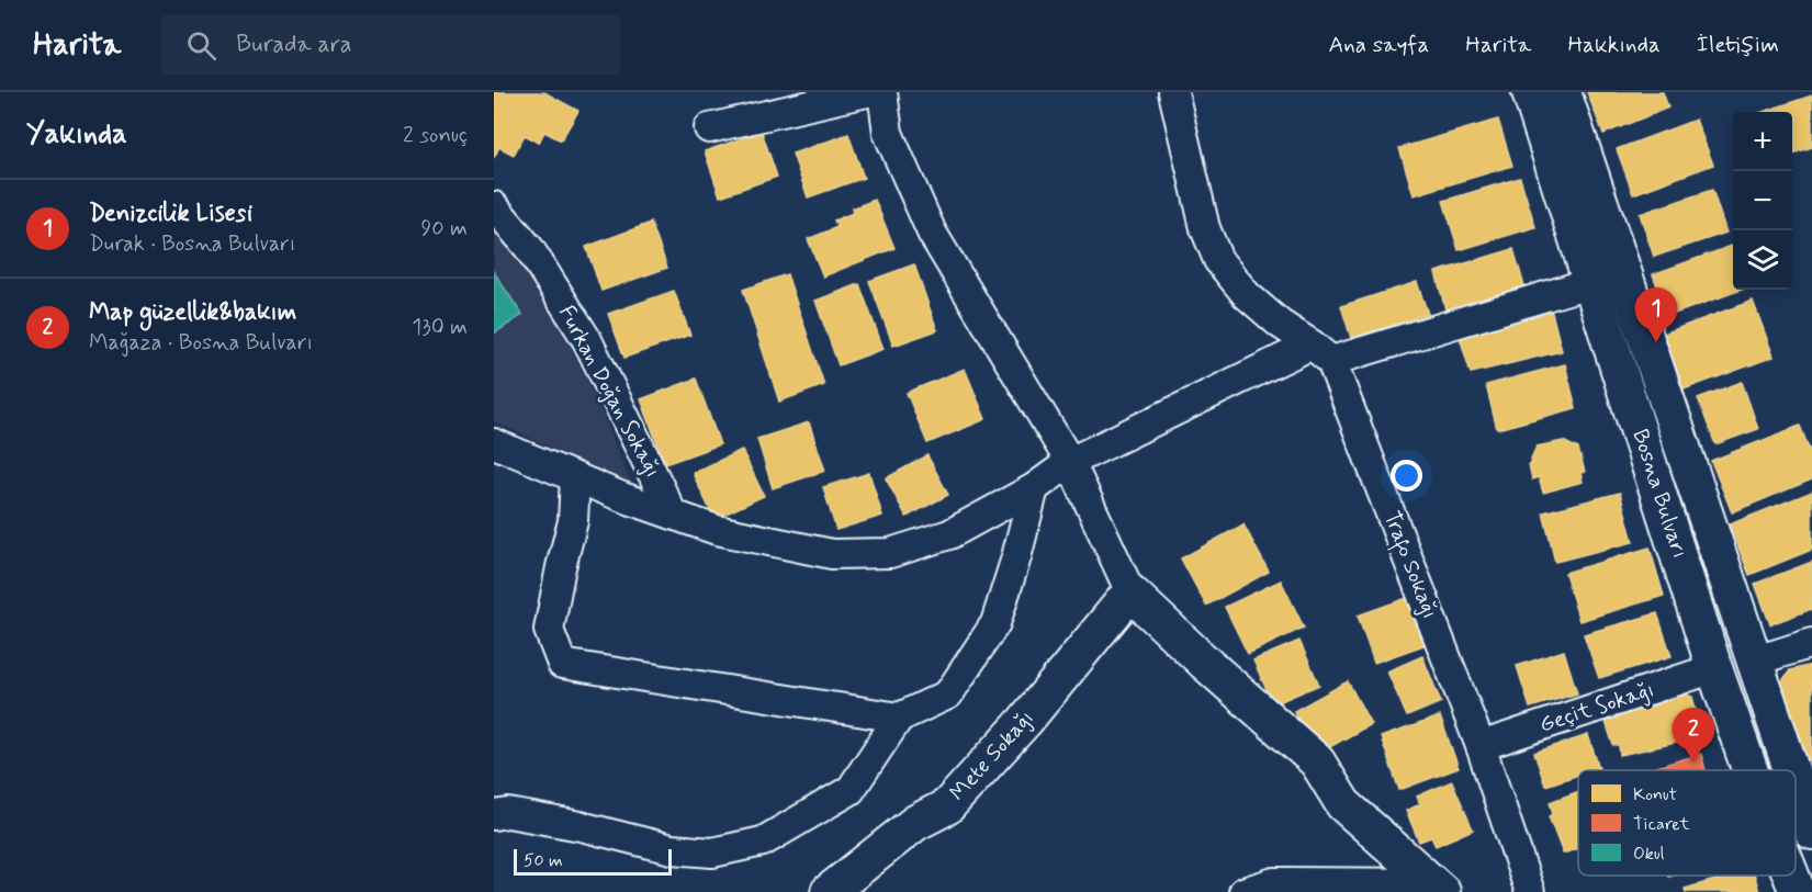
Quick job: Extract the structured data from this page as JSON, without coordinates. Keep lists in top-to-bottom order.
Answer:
{
  "streets": {
    "main road": ["Bosna Bulvarı", "Mete Sokağı"],
    "street": ["Furkan Doğan Sokağı", "Trafo Sokağı", "Geçit Sokağı"]
  },
  "crossings": [
    ["Bosna Bulvarı", "Geçit Sokağı"],
    ["Trafo Sokağı", "Geçit Sokağı"]
  ],
  "legend": ["Konut", "Ticaret", "Okul"],
  "scale_bar": "50 m",
  "page": {
    "header": "Harita",
    "search": "Burada ara",
    "nav": [
      "Ana sayfa",
      "Harita",
      "Hakkında",
      "İletişim"
    ],
    "heading": ["Yakında", "2 sonuç"],
    "map_buttons": ["+", "−"],
    "list": [
      {
        "mark": "1",
        "name": "Denizcilik Lisesi",
        "note": "Durak · Bosna Bulvarı",
        "value": "90 m"
      },
      {
        "mark": "2",
        "name": "Map güzellik&bakım",
        "note": "Mağaza · Bosna Bulvarı",
        "value": "130 m"
      }
    ],
    "pins": ["1", "2"],
    "scale": "50 m"
  }
}
